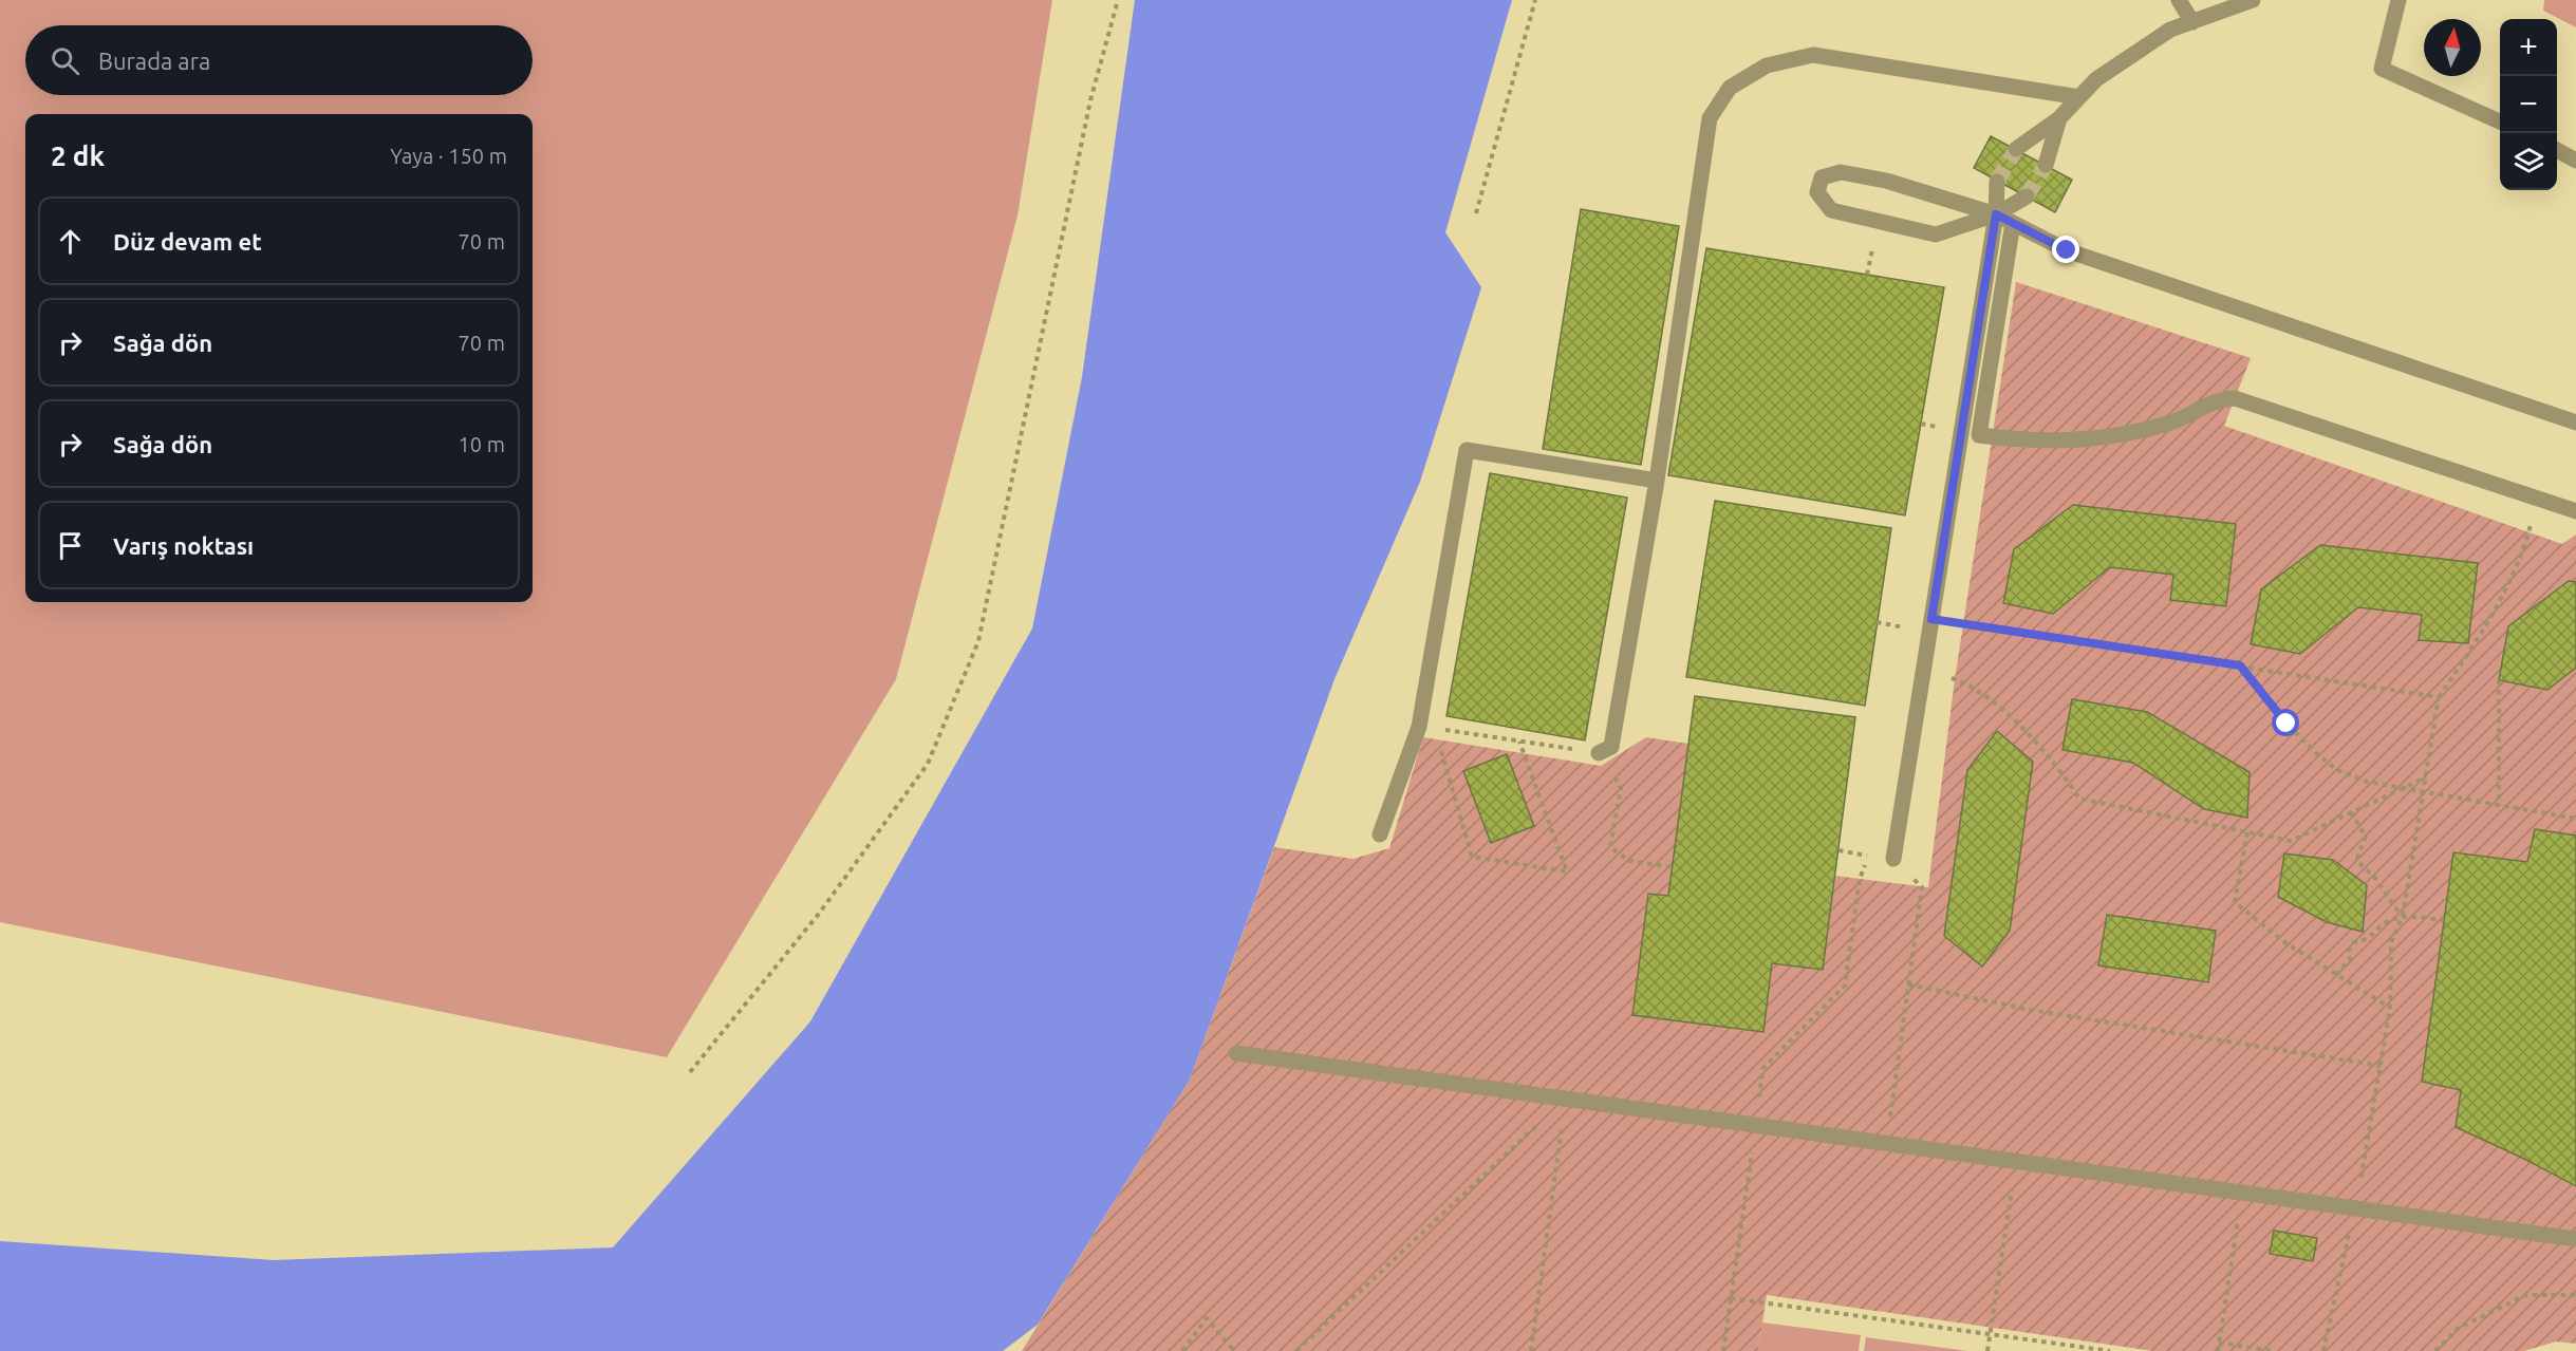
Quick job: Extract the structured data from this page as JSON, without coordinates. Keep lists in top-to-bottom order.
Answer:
{
  "north": "top",
  "page": {
    "map_buttons": ["+", "−"],
    "search": "Burada ara",
    "heading": ["2 dk", "Yaya · 150 m"],
    "list": [
      ["Düz devam et", "70 m"],
      ["Sağa dön", "70 m"],
      ["Sağa dön", "10 m"],
      "Varış noktası"
    ]
  }
}
